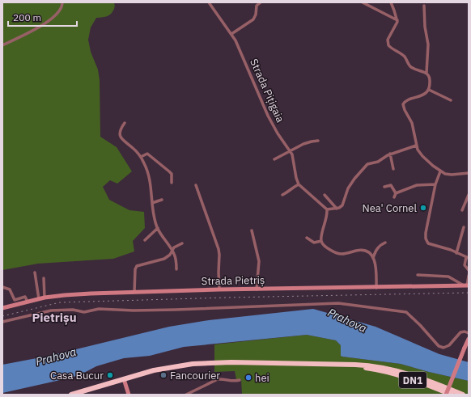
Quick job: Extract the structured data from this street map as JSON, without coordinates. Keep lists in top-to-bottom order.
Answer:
{
  "streets": {
    "highway": ["DN1"],
    "main road": ["Strada Pietriș"],
    "street": ["Strada Pițigaia"]
  },
  "districts": ["Pietrișu"],
  "water": ["Prahova"],
  "places": [
    "Nea' Cornel",
    "Casa Bucur",
    "Fancourier",
    "hei"
  ],
  "scale_bar": "200 m"
}
